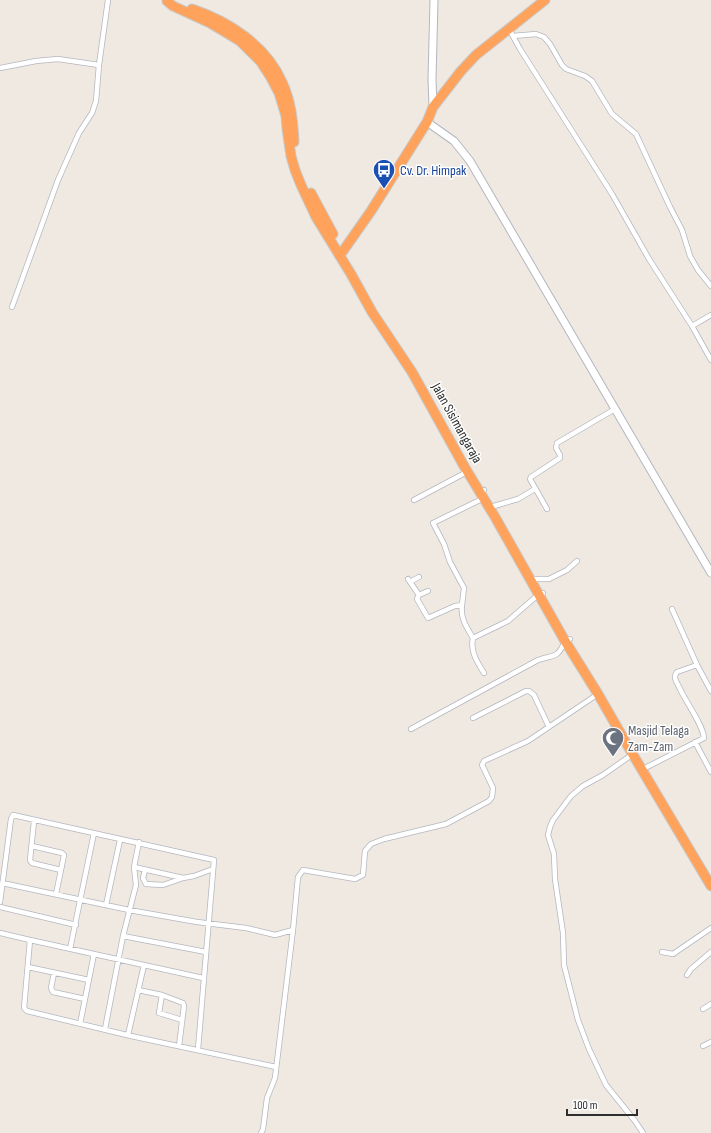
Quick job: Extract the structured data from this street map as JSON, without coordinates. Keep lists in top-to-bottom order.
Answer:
{
  "streets": {
    "highway": ["Jalan Sisimangaraja"]
  },
  "places": {
    "bus stop": ["Cv. Dr. Himpak"],
    "mosque": ["Masjid Telaga Zam-Zam"]
  },
  "scale_bar": "100 m"
}
